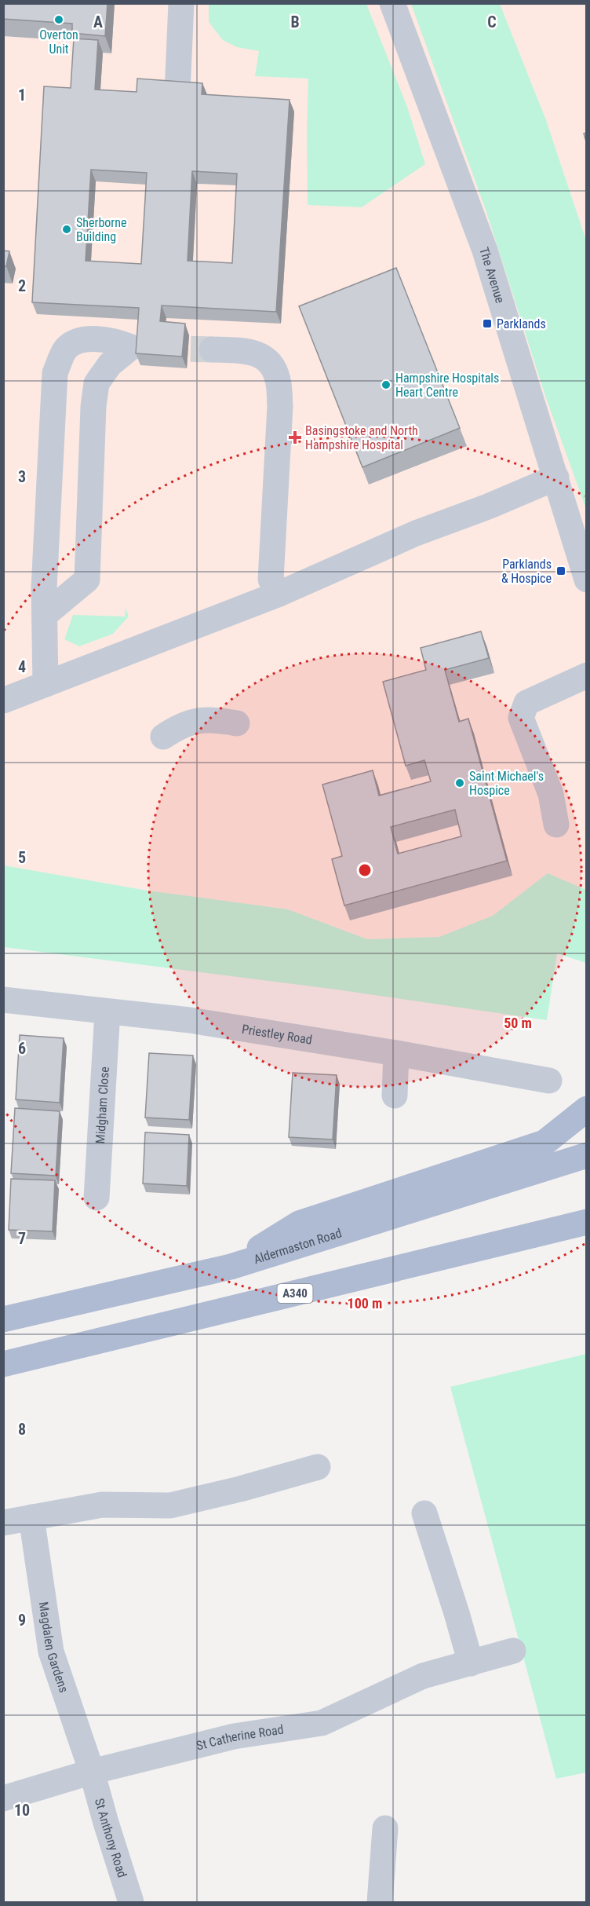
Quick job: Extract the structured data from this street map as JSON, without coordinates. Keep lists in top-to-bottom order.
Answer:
{
  "streets": {
    "main road": ["Aldermaston Road", "A340"],
    "street": [
      "The Avenue",
      "Priestley Road",
      "Midgham Close",
      "Magdalen Gardens",
      "St Catherine Road",
      "St Anthony Road"
    ]
  },
  "crossings": [
    ["Priestley Road", "Midgham Close"],
    ["Magdalen Gardens", "St Catherine Road"],
    ["Magdalen Gardens", "St Anthony Road"],
    ["St Catherine Road", "St Anthony Road"]
  ],
  "places": {
    "other": [
      "Overton Unit",
      "Sherborne Building",
      "Hampshire Hospitals Heart Centre",
      "Saint Michael's Hospice"
    ],
    "transit": ["Parklands", "Parklands & Hospice"],
    "health": ["Basingstoke and North Hampshire Hospital"]
  },
  "grid": {
    "columns": ["A", "B", "C"],
    "rows": [
      "1",
      "2",
      "3",
      "4",
      "5",
      "6",
      "7",
      "8",
      "9",
      "10"
    ]
  },
  "rings": ["50 m", "100 m"]
}
